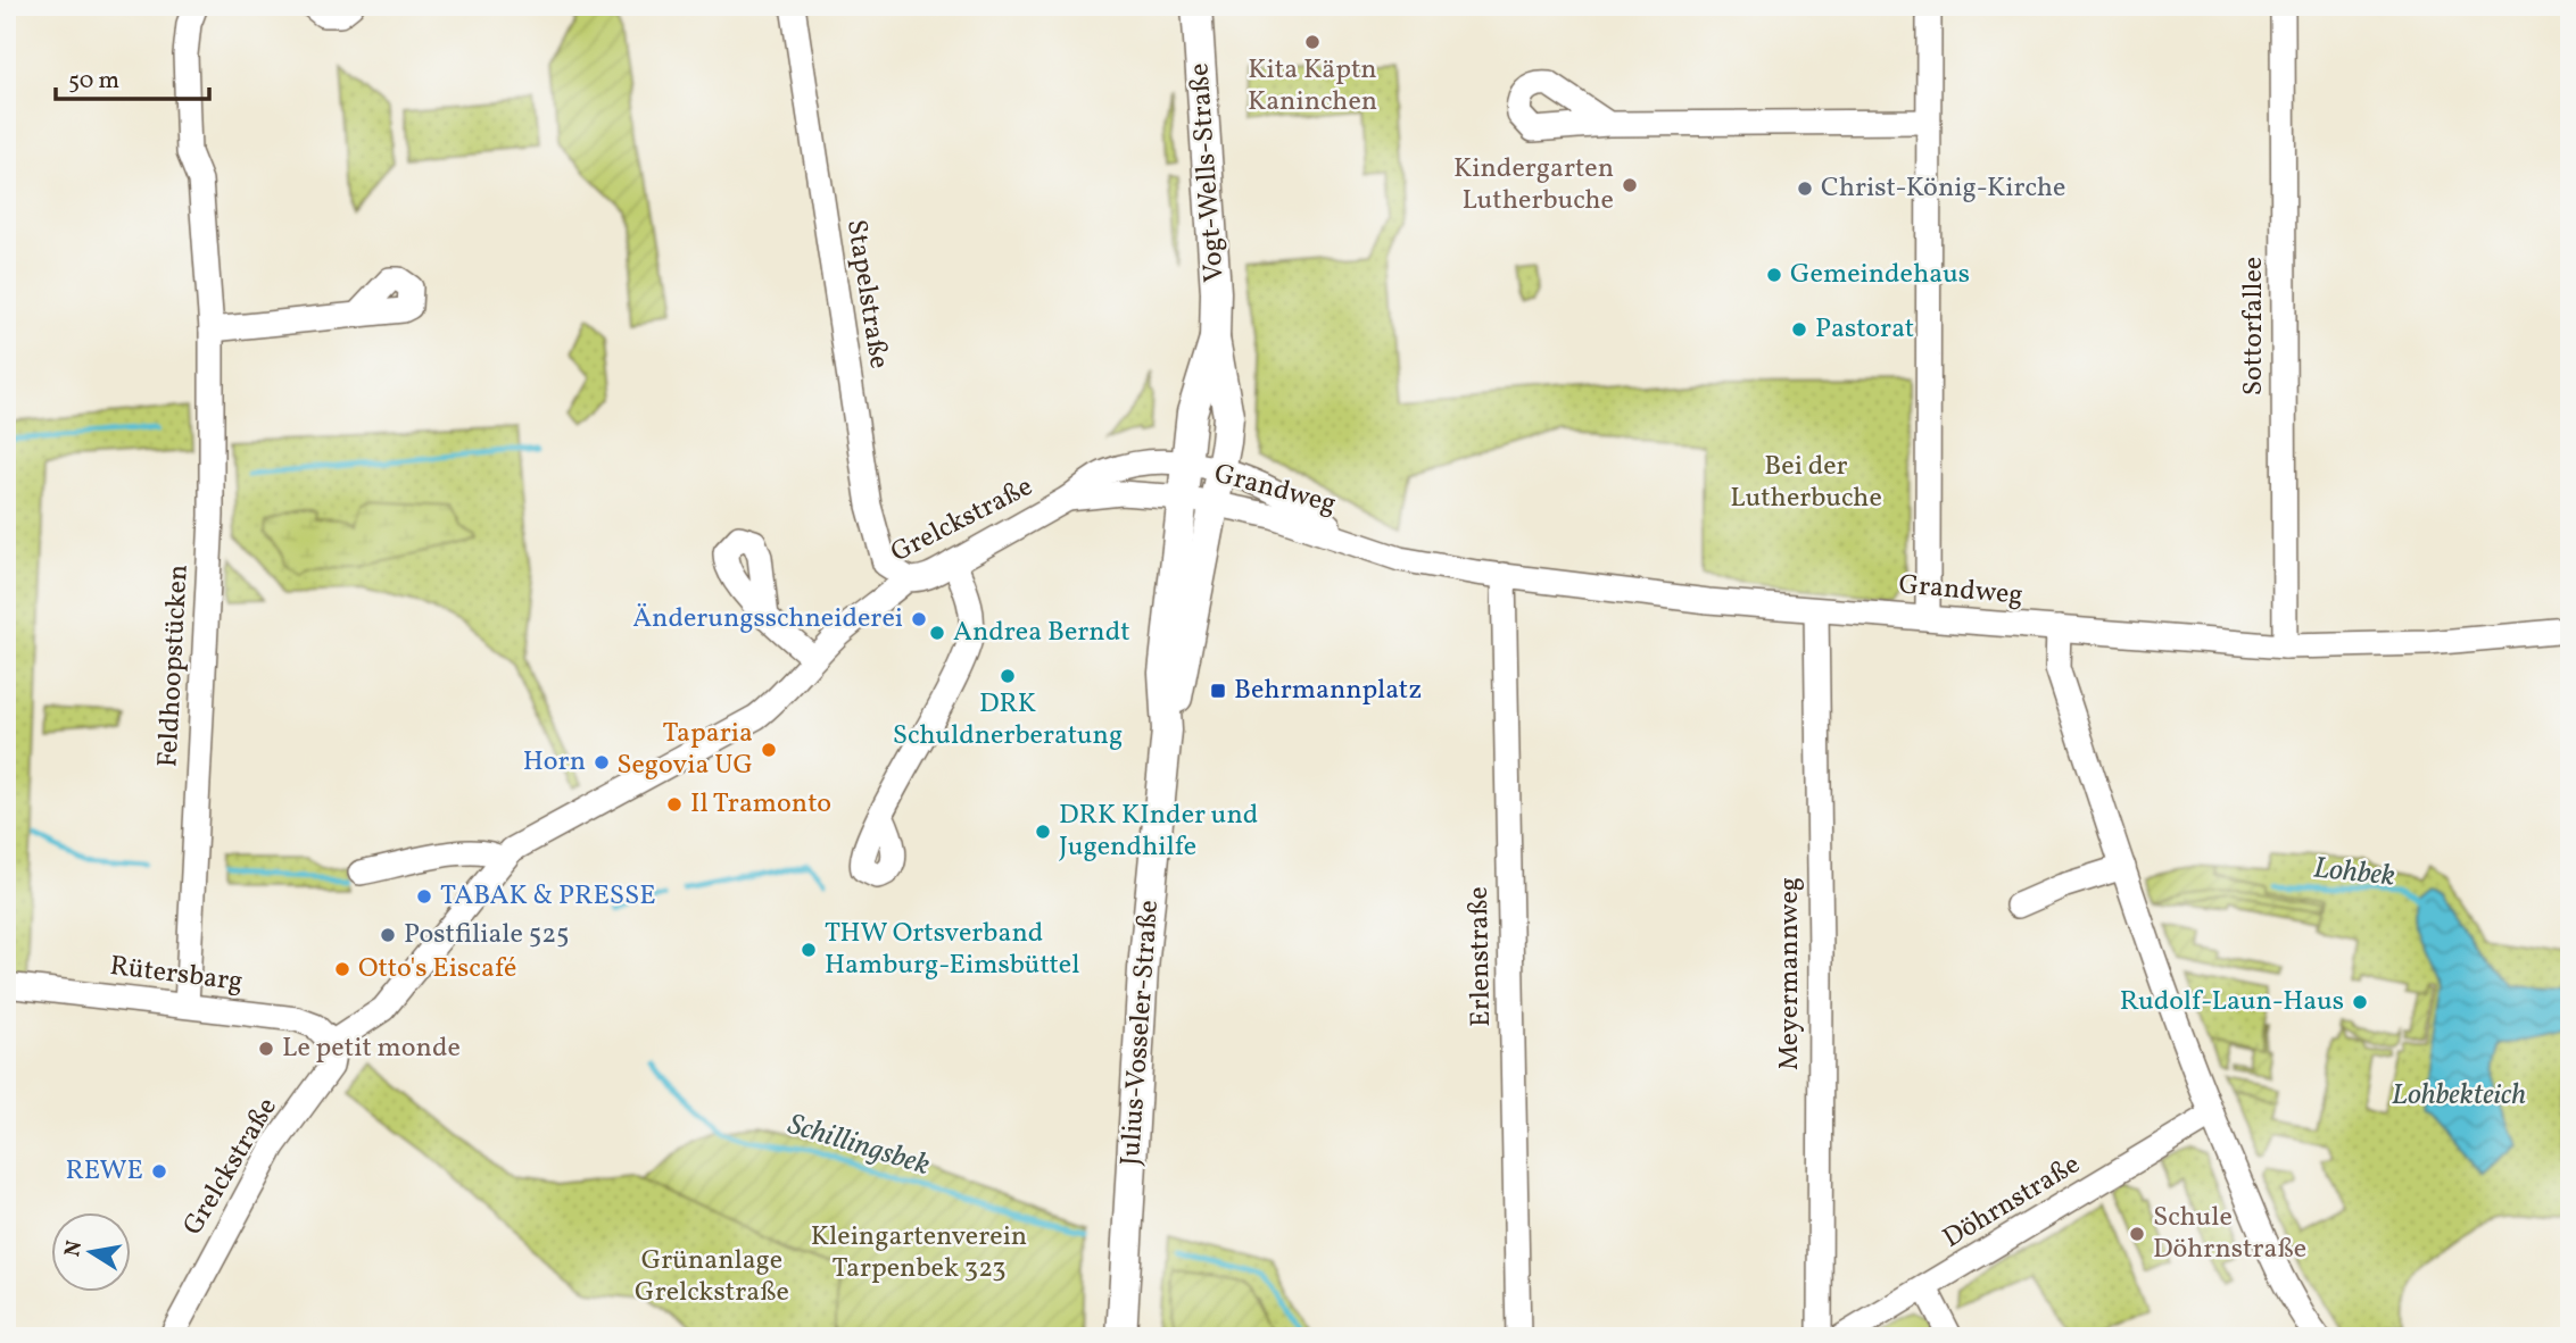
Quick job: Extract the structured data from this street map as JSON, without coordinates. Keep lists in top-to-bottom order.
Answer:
{
  "streets": {
    "main road": ["Vogt-Wells-Straße", "Julius-Vosseler-Straße"],
    "street": [
      "Stapelstraße",
      "Sottorfallee",
      "Grandweg",
      "Grelckstraße",
      "Feldhoopstücken",
      "Erlenstraße",
      "Meyermannweg",
      "Rütersbarg",
      "Döhrnstraße"
    ]
  },
  "crossings": [
    ["Vogt-Wells-Straße", "Grandweg"],
    ["Vogt-Wells-Straße", "Julius-Vosseler-Straße"],
    ["Stapelstraße", "Grelckstraße"],
    ["Sottorfallee", "Grandweg"],
    ["Grandweg", "Erlenstraße"],
    ["Grandweg", "Meyermannweg"],
    ["Grandweg", "Julius-Vosseler-Straße"],
    ["Grelckstraße", "Rütersbarg"],
    ["Feldhoopstücken", "Rütersbarg"]
  ],
  "water": ["Lohbek", "Lohbekteich", "Schillingsbek"],
  "parks": ["Bei der Lutherbuche", "Kleingartenverein Tarpenbek 323", "Grünanlage Grelckstraße"],
  "places": {
    "other": [
      "Kita Käptn Kaninchen",
      "Kindergarten Lutherbuche",
      "Christ-König-Kirche",
      "Gemeindehaus",
      "Pastorat",
      "Änderungsschneiderei",
      "Andrea Berndt",
      "DRK Schuldnerberatung",
      "Taparia Segovia UG",
      "Horn",
      "Il Tramonto",
      "DRK KInder und Jugendhilfe",
      "TABAK & PRESSE",
      "Postfiliale 525",
      "THW Ortsverband Hamburg-Eimsbüttel",
      "Otto's Eiscafé",
      "Rudolf-Laun-Haus",
      "Le petit monde",
      "REWE",
      "Schule Döhrnstraße"
    ],
    "transit": ["Behrmannplatz"]
  },
  "scale_bar": "50 m",
  "north": "left"
}
